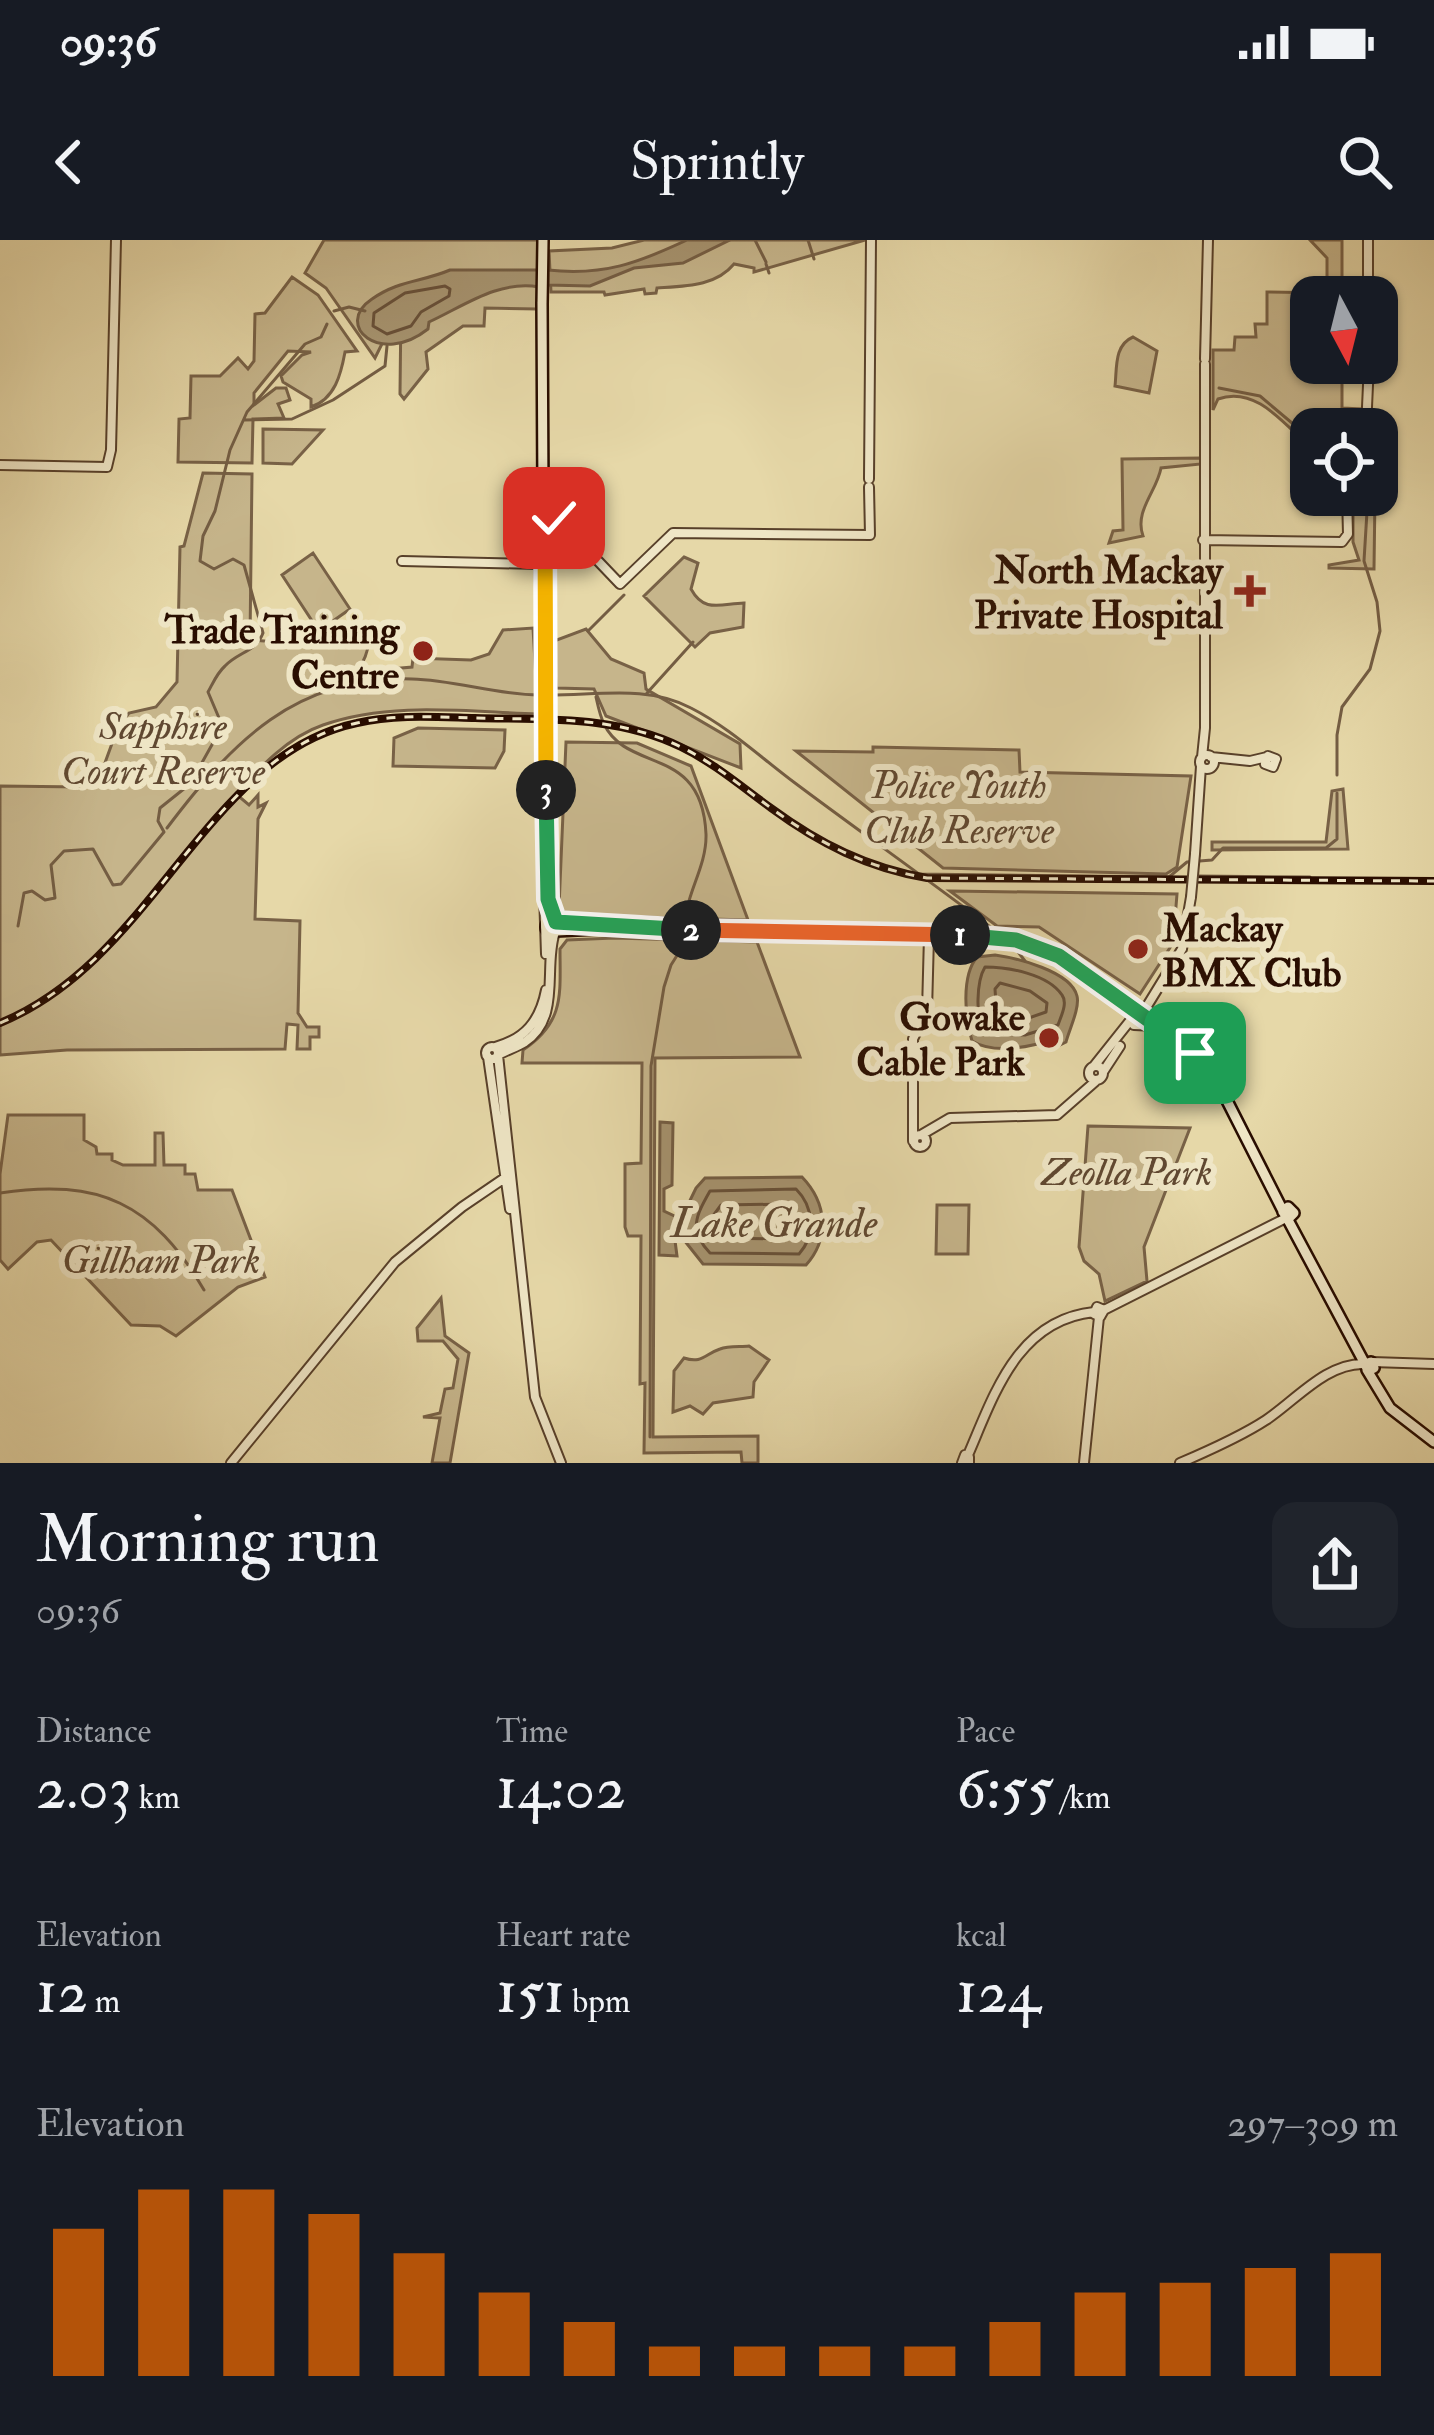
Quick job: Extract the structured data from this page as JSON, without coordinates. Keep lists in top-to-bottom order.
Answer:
{
  "water": ["Lake Grande"],
  "parks": [
    "Sapphire Court Reserve",
    "Police Youth Club Reserve",
    "Zeolla Park",
    "Gillham Park"
  ],
  "places": {
    "health": ["North Mackay Private Hospital"],
    "other": ["Trade Training Centre", "Mackay BMX Club", "Gowake Cable Park"]
  },
  "north": "bottom",
  "page": {
    "status": "09:36",
    "header": "Sprintly",
    "pins": ["3", "2", "1"],
    "heading": ["Morning run", "09:36"],
    "stats": [
      ["Distance", "2.03 km"],
      ["Time", "14:02"],
      ["Pace", "6:55 /km"],
      ["Elevation", "12 m"],
      ["Heart rate", "151 bpm"],
      ["kcal", "124"]
    ],
    "chart": ["Elevation", "297–309 m"]
  }
}
